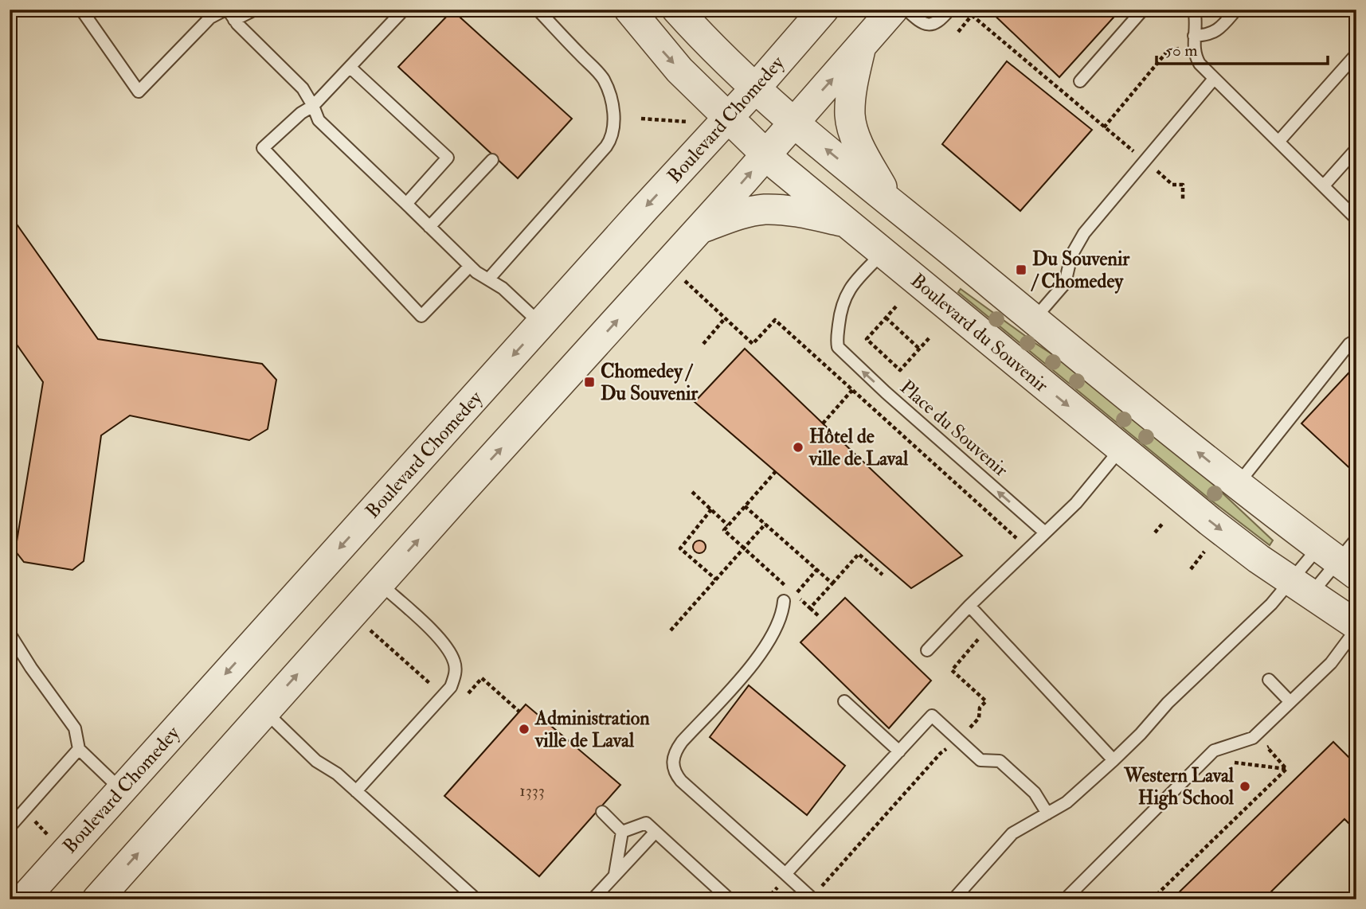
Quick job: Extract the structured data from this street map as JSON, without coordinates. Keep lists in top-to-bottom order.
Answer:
{
  "streets": {
    "street": ["Boulevard Chomedey", "Boulevard du Souvenir"],
    "lane": ["Place du Souvenir"]
  },
  "crossings": [
    ["Boulevard Chomedey", "Boulevard du Souvenir"],
    ["Boulevard du Souvenir", "Place du Souvenir"]
  ],
  "one_way": ["Place du Souvenir"],
  "places": {
    "transit": ["Du Souvenir / Chomedey", "Chomedey / Du Souvenir"],
    "other": ["Hôtel de ville de Laval", "Administration ville de Laval", "Western Laval High School"]
  },
  "house_numbers": ["1333"],
  "scale_bar": "50 m"
}
